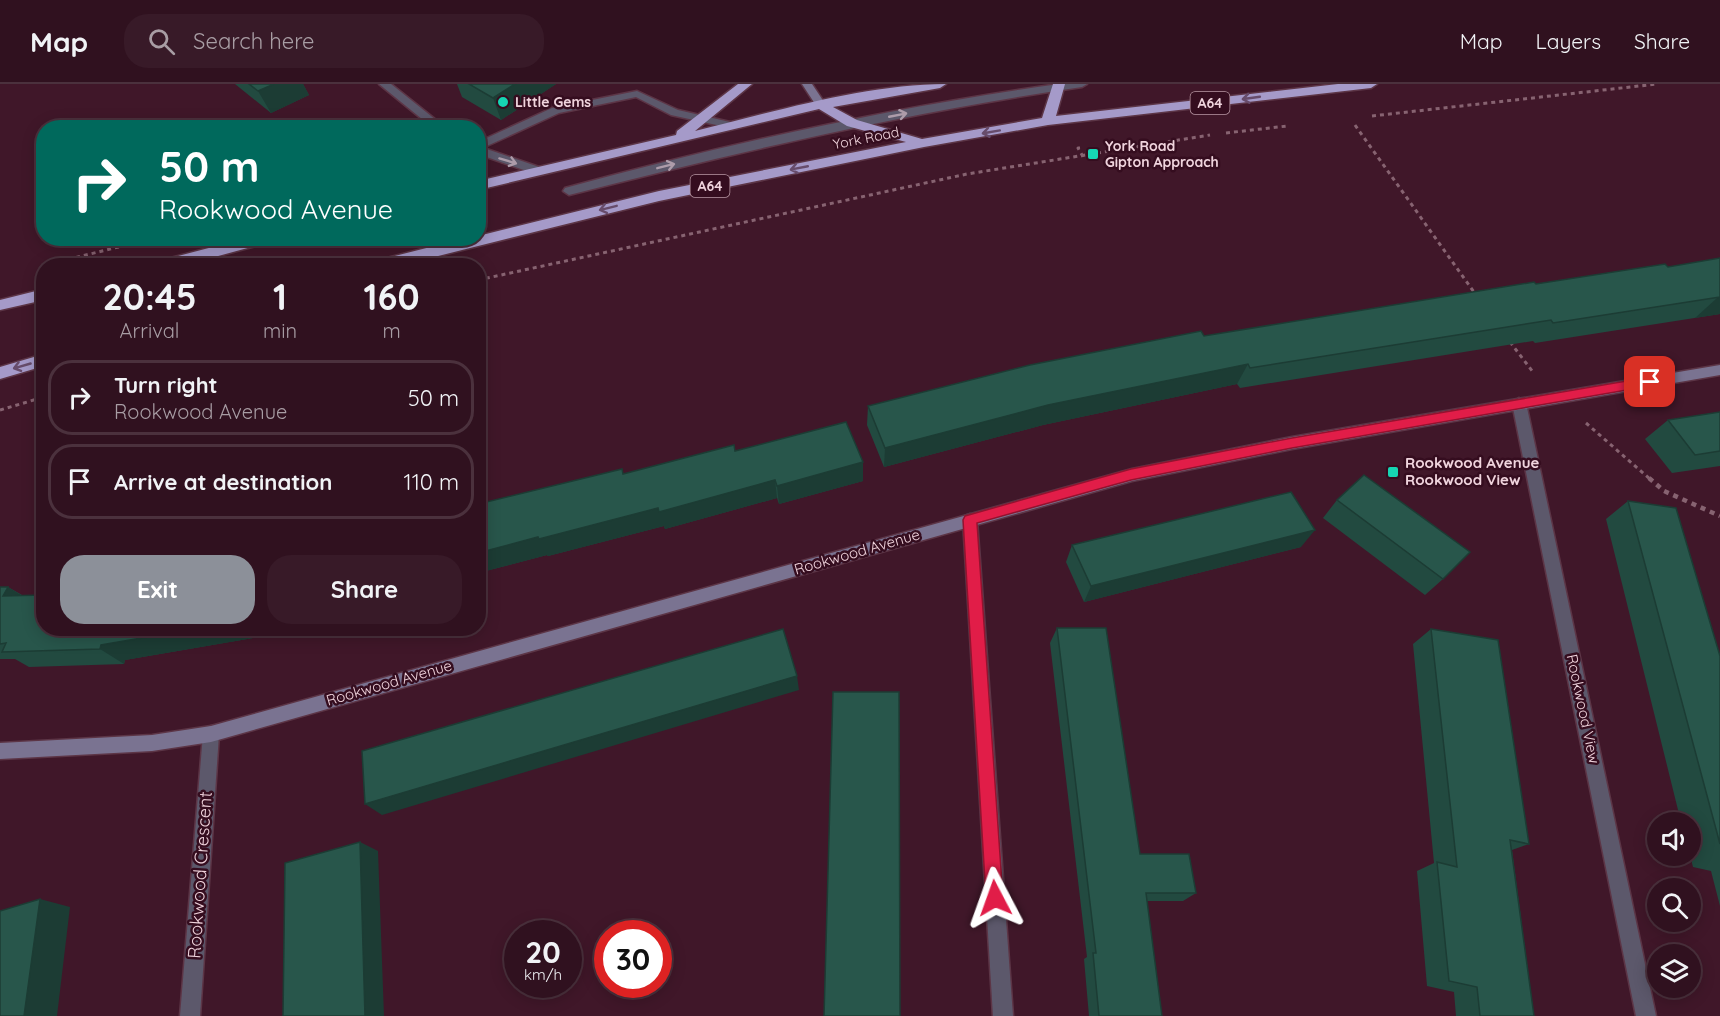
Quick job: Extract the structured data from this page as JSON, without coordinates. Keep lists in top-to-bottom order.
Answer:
{
  "streets": {
    "highway": ["A64", "York Road"],
    "street": ["Rookwood Avenue", "Rookwood View", "Rookwood Crescent"]
  },
  "crossings": [
    ["Rookwood Avenue", "Rookwood View"],
    ["Rookwood Avenue", "Rookwood Crescent"]
  ],
  "places": {
    "other": ["Little Gems"],
    "transit": ["York Road Gipton Approach", "Rookwood Avenue Rookwood View"]
  },
  "page": {
    "header": "Map",
    "search": "Search here",
    "nav": ["Map", "Layers", "Share"],
    "turn": ["50 m", "Rookwood Avenue"],
    "eta": [
      "20:45",
      "Arrival",
      "1",
      "min",
      "160",
      "m"
    ],
    "list": [
      {
        "name": "Turn right",
        "note": "Rookwood Avenue",
        "value": "50 m"
      },
      {
        "name": "Arrive at destination",
        "value": "110 m"
      }
    ],
    "buttons": ["Exit", "Share"],
    "speed": "20 km/h",
    "limit": "30"
  }
}
